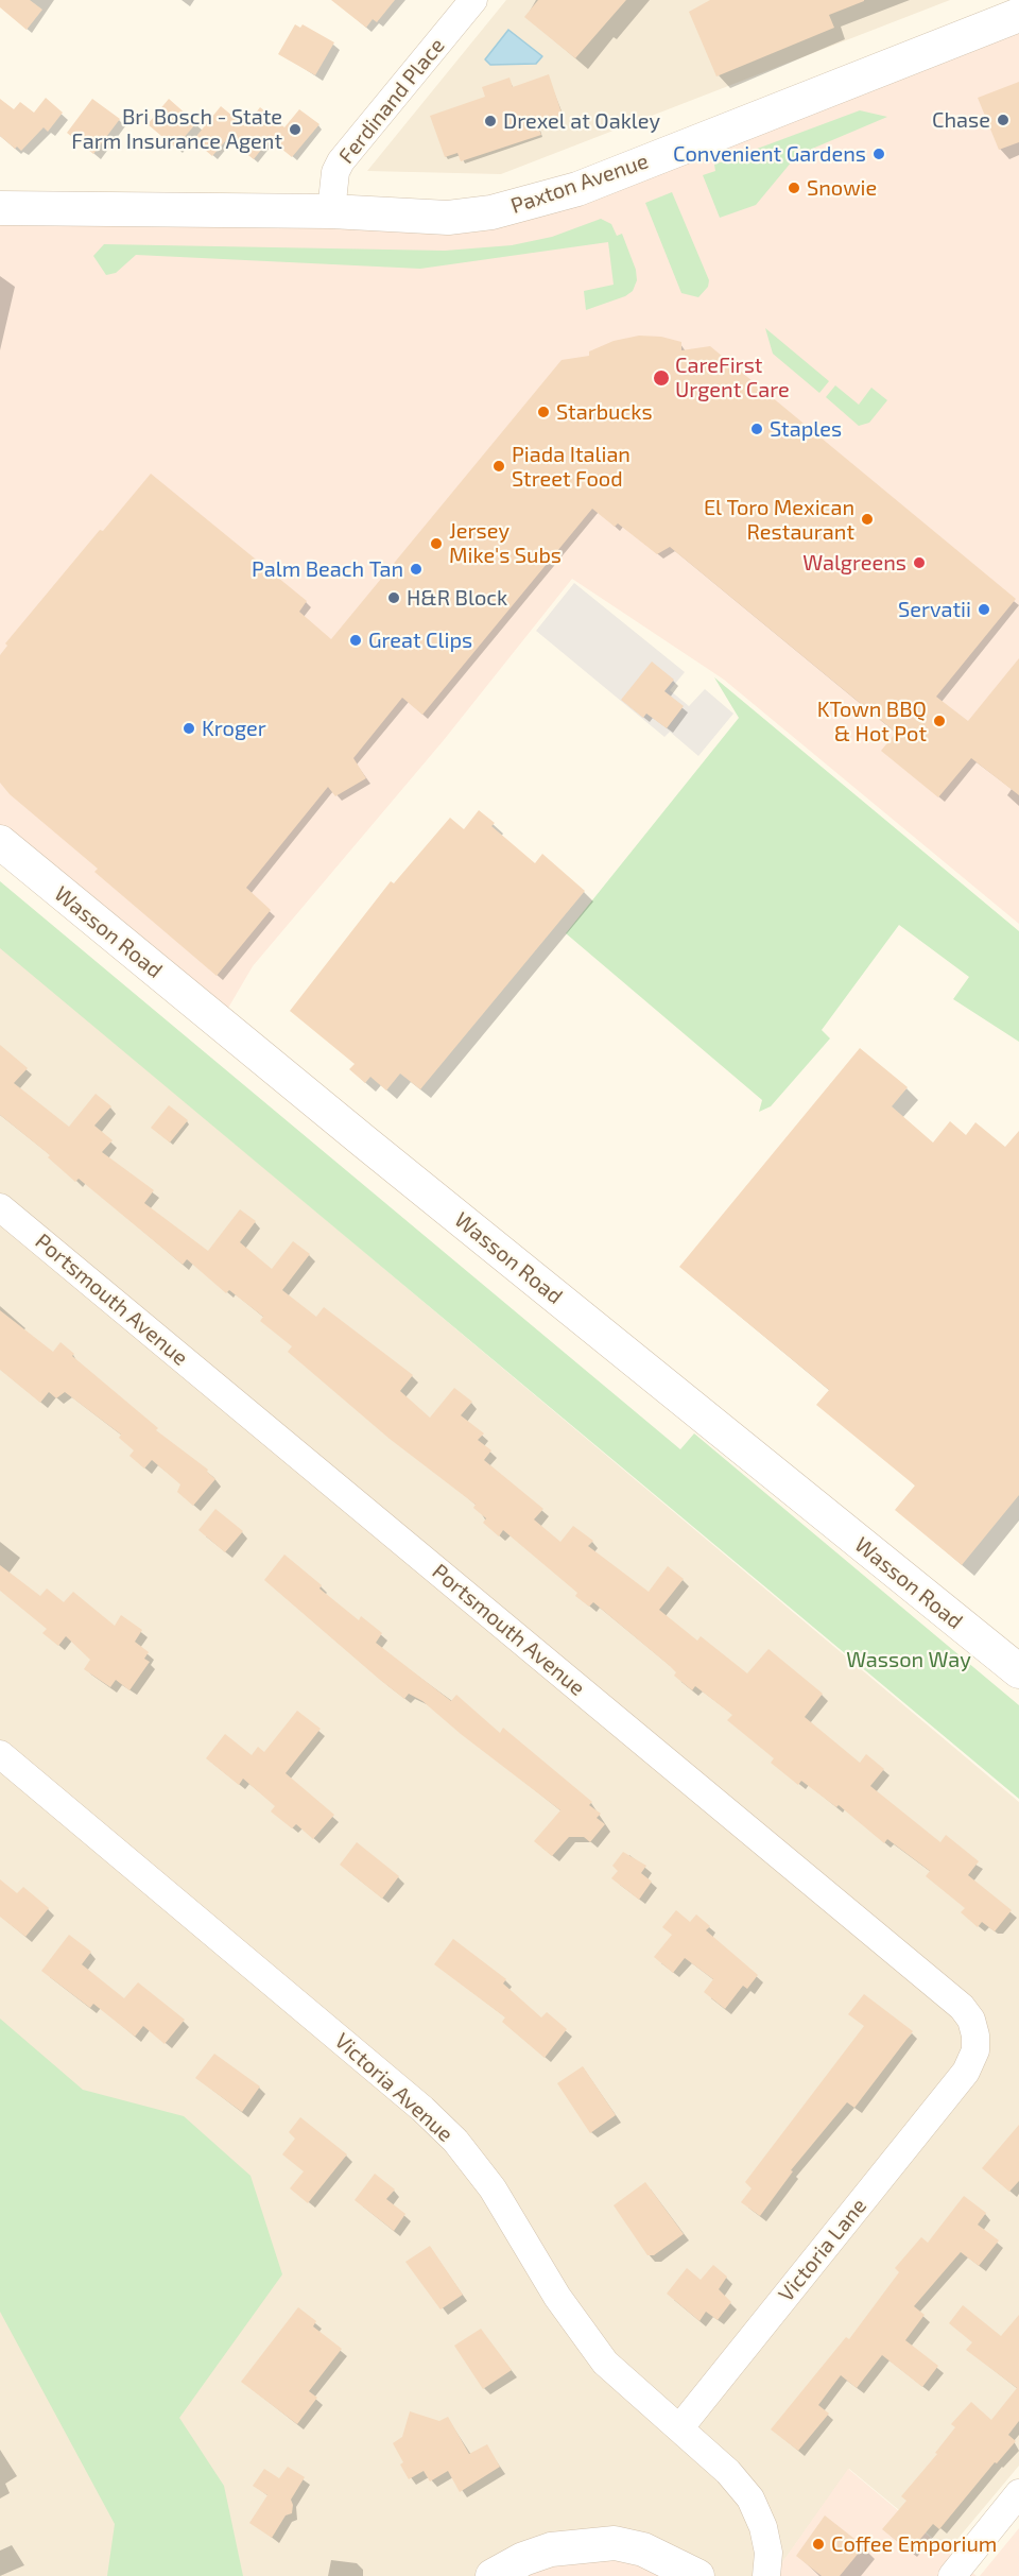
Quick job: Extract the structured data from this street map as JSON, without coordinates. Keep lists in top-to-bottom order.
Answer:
{
  "streets": {
    "street": [
      "Ferdinand Place",
      "Paxton Avenue",
      "Wasson Road",
      "Portsmouth Avenue",
      "Victoria Avenue",
      "Victoria Lane"
    ]
  },
  "crossings": [
    ["Ferdinand Place", "Paxton Avenue"],
    ["Portsmouth Avenue", "Victoria Lane"],
    ["Victoria Avenue", "Victoria Lane"]
  ],
  "parks": ["Wasson Way"],
  "places": [
    "Chase",
    "Drexel at Oakley",
    "Bri Bosch - State Farm Insurance Agent",
    "Convenient Gardens",
    "Snowie",
    "CareFirst Urgent Care",
    "Starbucks",
    "Staples",
    "Piada Italian Street Food",
    "El Toro Mexican Restaurant",
    "Jersey Mike's Subs",
    "Walgreens",
    "Palm Beach Tan",
    "H&R Block",
    "Servatii",
    "Great Clips",
    "KTown BBQ & Hot Pot",
    "Kroger",
    "Coffee Emporium"
  ]
}
